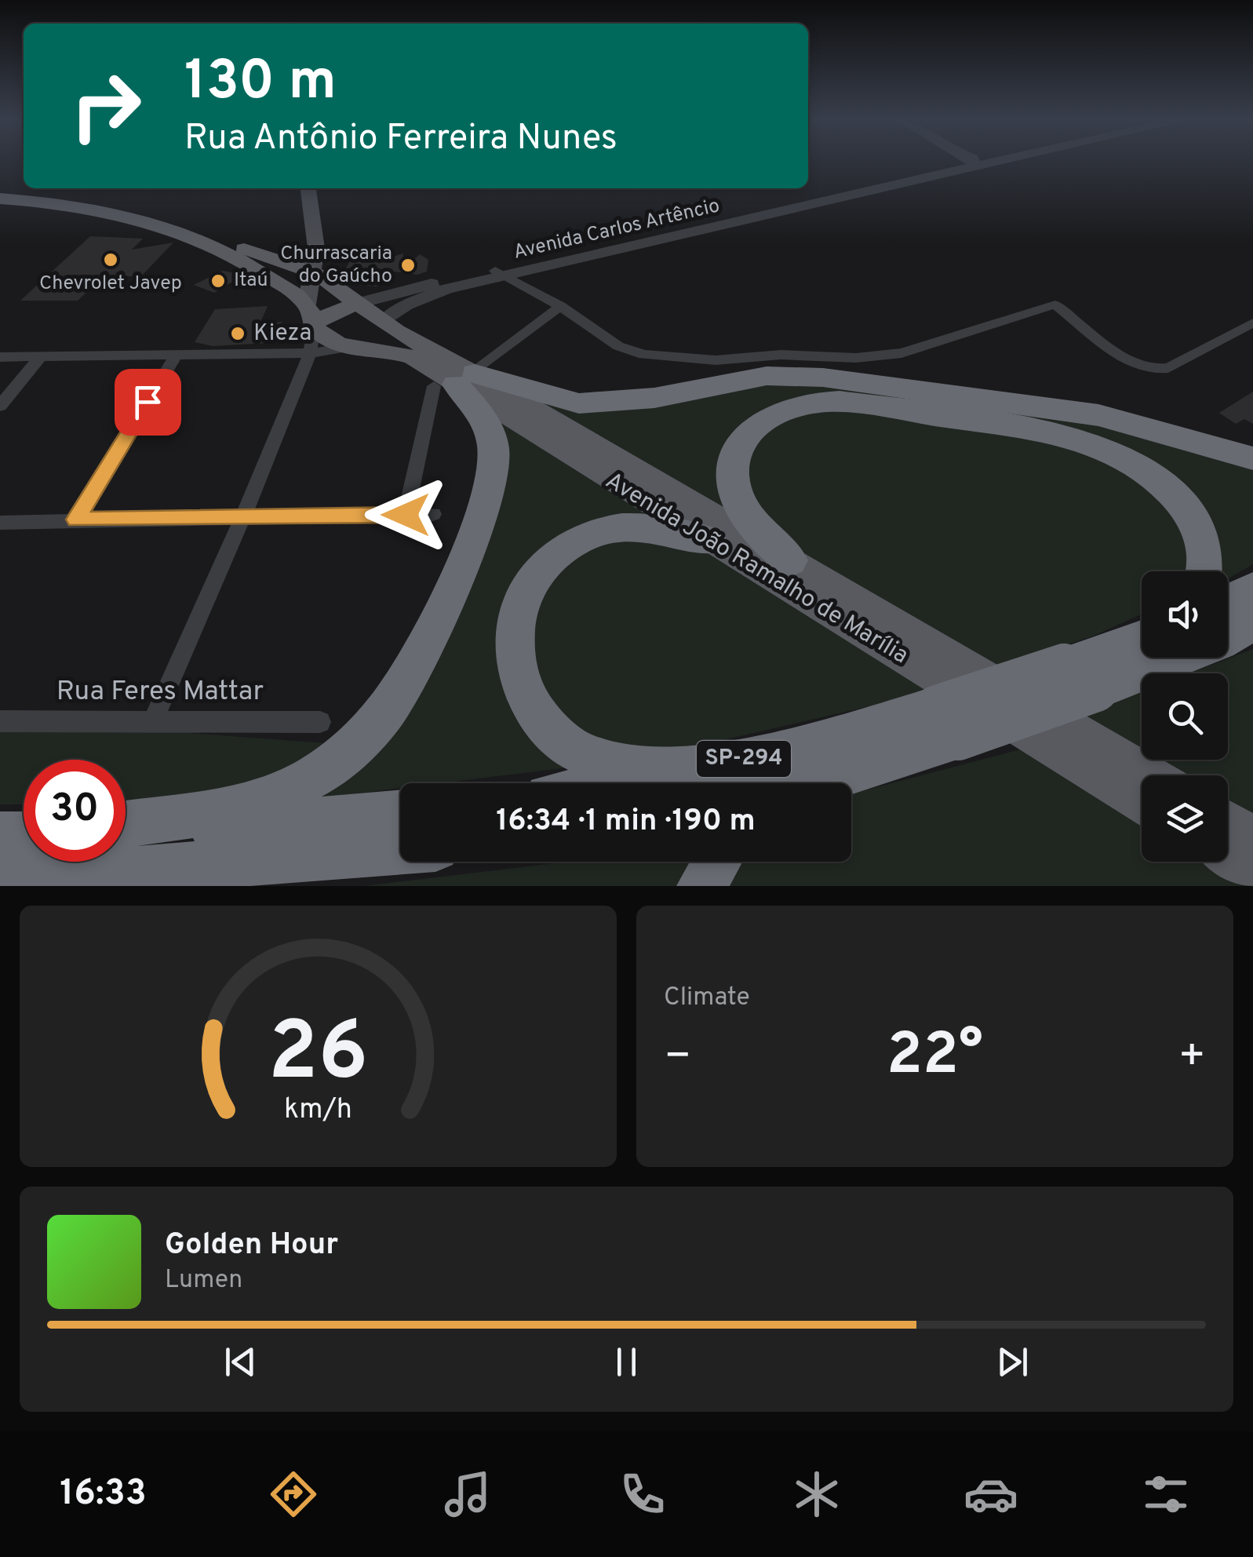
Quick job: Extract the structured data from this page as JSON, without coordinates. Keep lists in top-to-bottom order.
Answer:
{
  "streets": {
    "highway": ["SP-294"],
    "main road": ["Avenida João Ramalho de Marília"],
    "street": ["Avenida Carlos Artêncio", "Rua Feres Mattar"]
  },
  "crossings": [
    ["Avenida Carlos Artêncio", "Avenida João Ramalho de Marília"]
  ],
  "places": [
    "Chevrolet Javep",
    "Churrascaria do Gaúcho",
    "Itaú",
    "Kieza"
  ],
  "page": {
    "turn": ["130 m", "Rua Antônio Ferreira Nunes"],
    "limit": "30",
    "trip": "16:34 · 1 min · 190 m",
    "tile": "Climate",
    "heat": ["−", "22°", "+"],
    "song": ["Golden Hour", "Lumen"],
    "tabs": "16:33",
    "gauge": ["26", "km/h"]
  }
}
